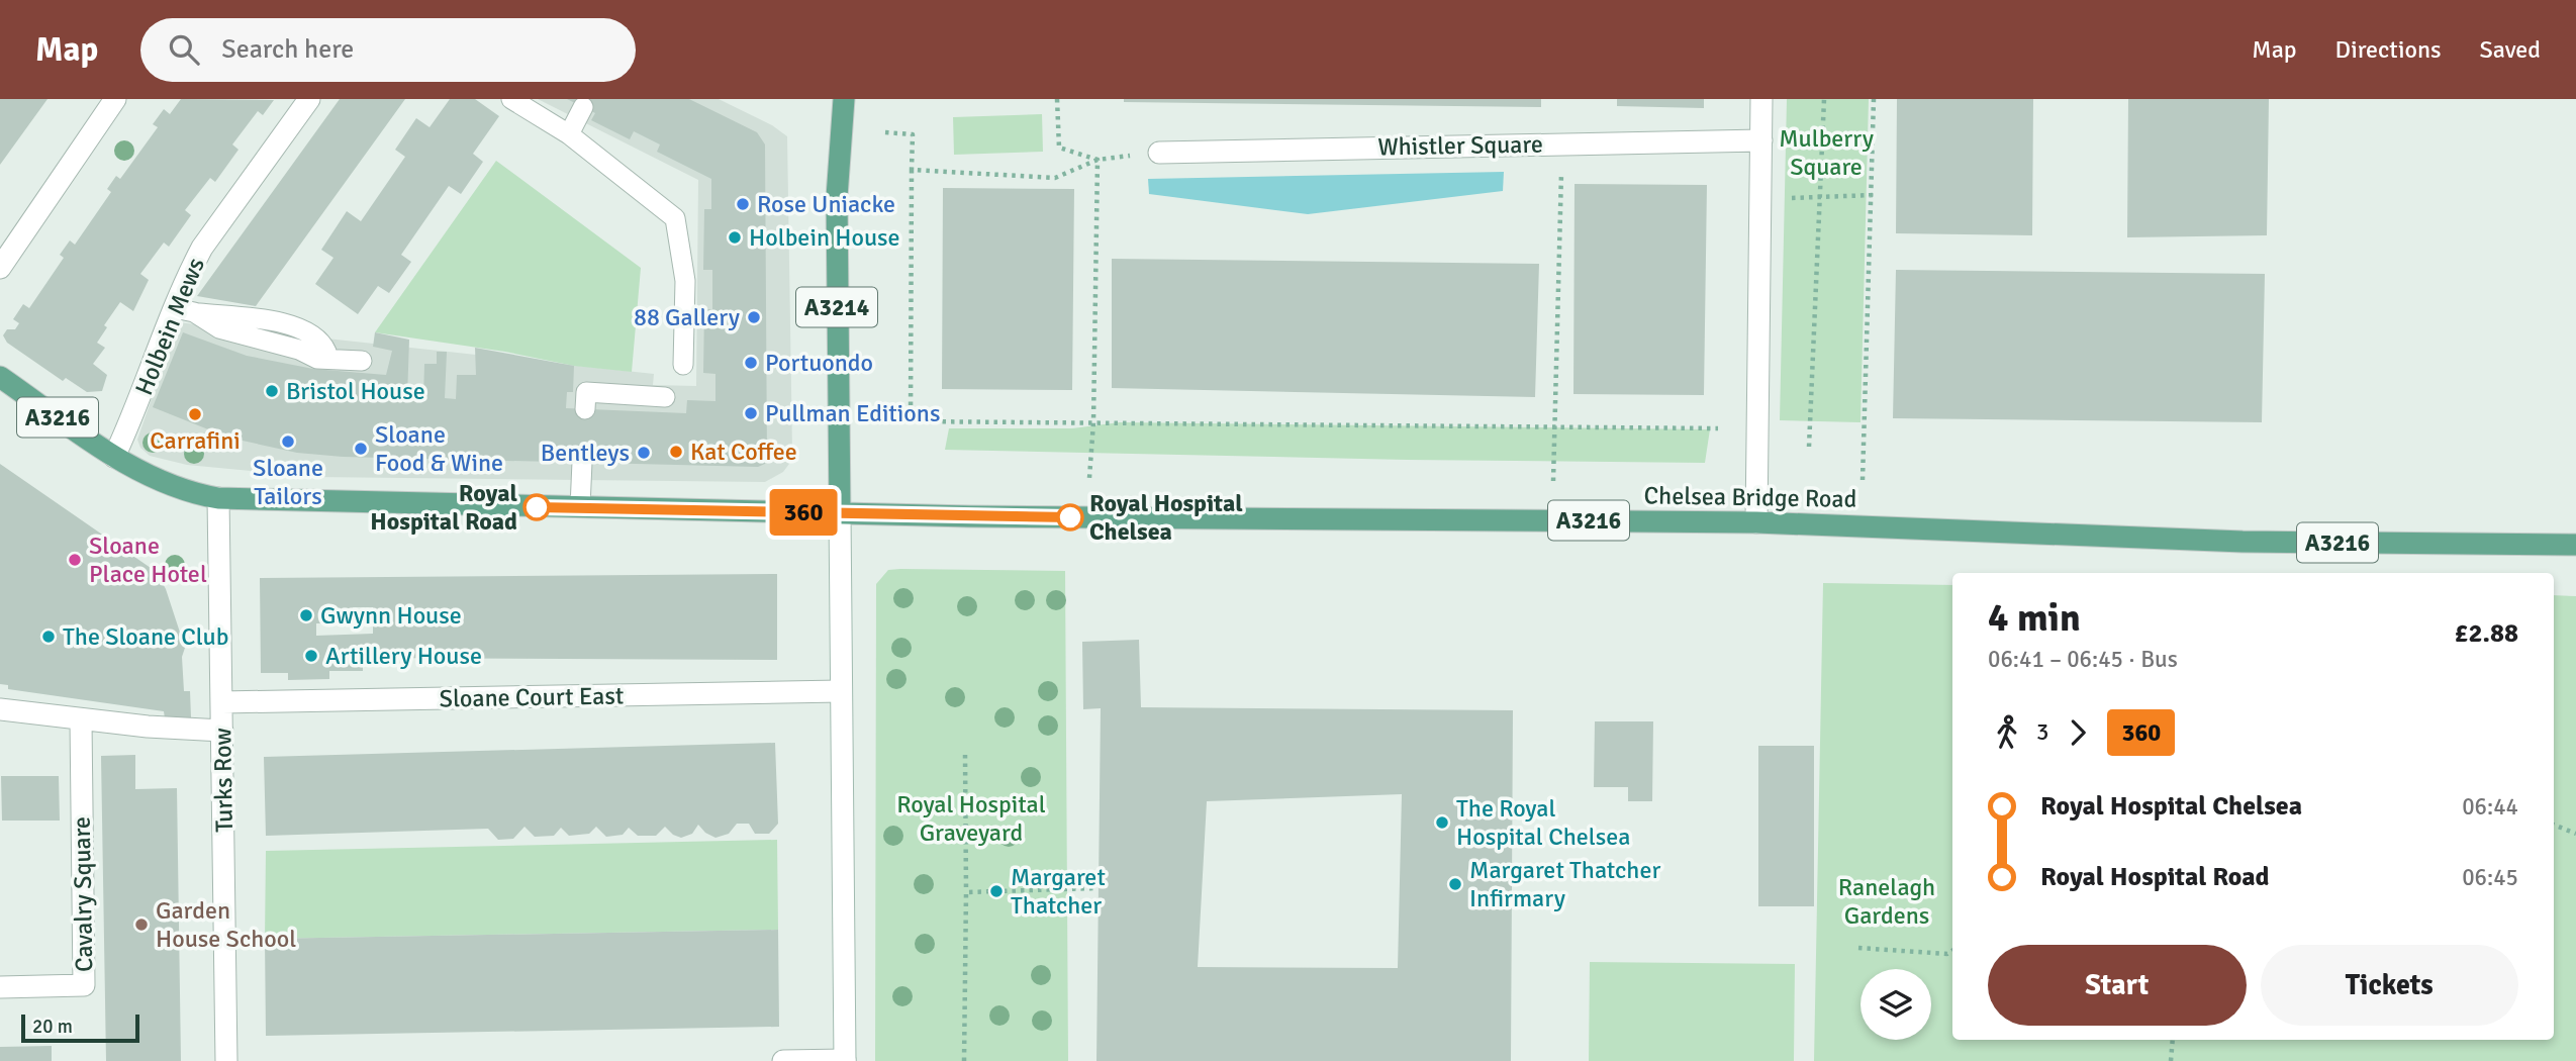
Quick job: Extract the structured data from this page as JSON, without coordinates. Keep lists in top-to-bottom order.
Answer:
{
  "streets": {
    "main road": ["A3214", "A3216", "Chelsea Bridge Road"],
    "street": [
      "Whistler Square",
      "Holbein Mews",
      "Sloane Court East",
      "Turks Row",
      "Cavalry Square"
    ]
  },
  "crossings": [
    ["A3214", "A3216"],
    ["A3214", "Chelsea Bridge Road"],
    ["Holbein Mews", "A3216"],
    ["A3216", "Chelsea Bridge Road"],
    ["A3216", "Turks Row"],
    ["Sloane Court East", "Turks Row"]
  ],
  "parks": ["Mulberry Square", "Royal Hospital Graveyard", "Ranelagh Gardens"],
  "places": [
    "Rose Uniacke",
    "Holbein House",
    "88 Gallery",
    "Portuondo",
    "Bristol House",
    "Pullman Editions",
    "Carrafini",
    "Sloane Tailors",
    "Sloane Food & Wine",
    "Kat Coffee",
    "Bentleys",
    "Royal Hospital Road",
    "Royal Hospital Chelsea",
    "Sloane Place Hotel",
    "Gwynn House",
    "The Sloane Club",
    "Artillery House",
    "The Royal Hospital Chelsea",
    "Margaret Thatcher Infirmary",
    "Margaret Thatcher",
    "Garden House School"
  ],
  "lines": ["bus line 360"],
  "scale_bar": "20 m",
  "page": {
    "header": "Map",
    "search": "Search here",
    "nav": ["Map", "Directions", "Saved"],
    "on_map": "360",
    "heading": ["4 min", "06:41 – 06:45 · Bus", "£2.88"],
    "legs": ["3", "360"],
    "list": [
      {
        "name": "Royal Hospital Chelsea",
        "value": "06:44"
      },
      {
        "name": "Royal Hospital Road",
        "value": "06:45"
      }
    ],
    "buttons": ["Start", "Tickets"],
    "scale": "20 m"
  }
}
